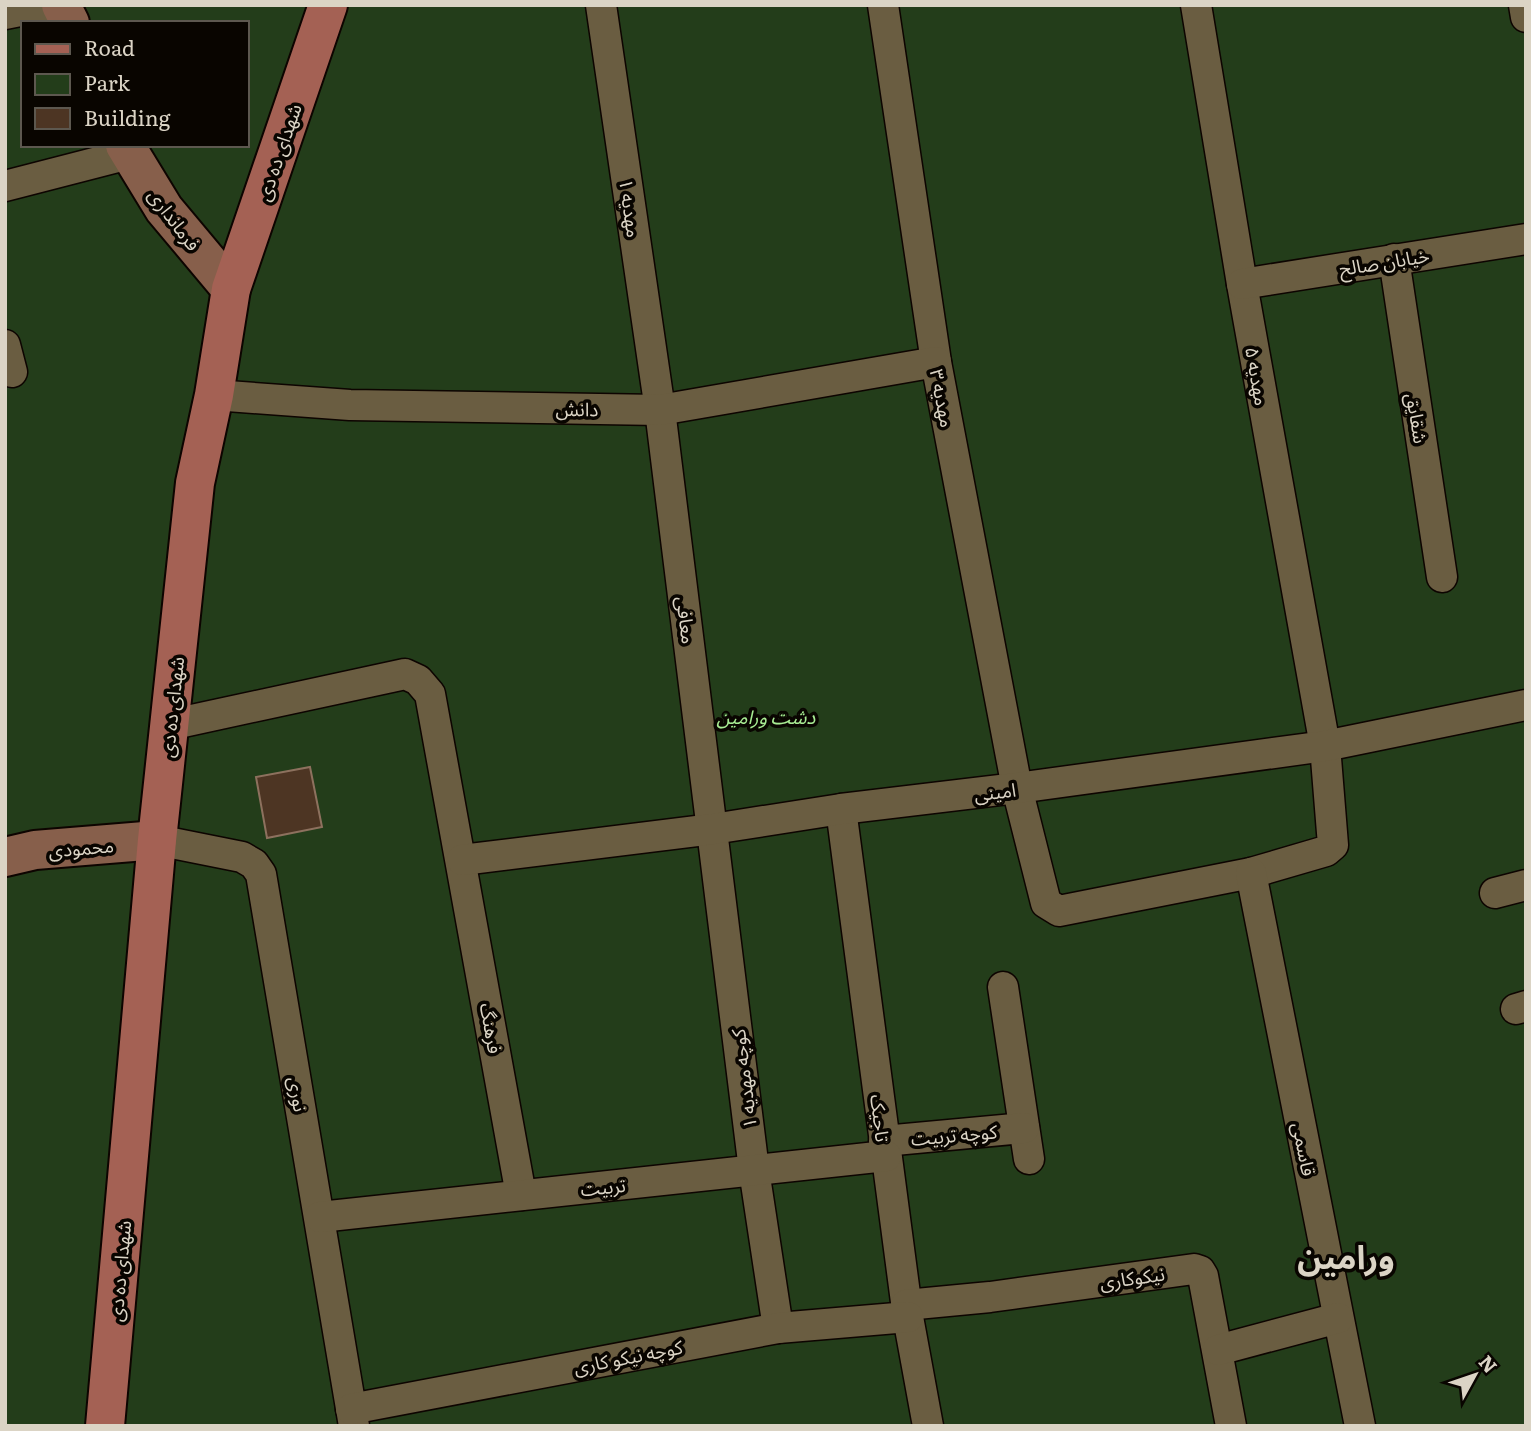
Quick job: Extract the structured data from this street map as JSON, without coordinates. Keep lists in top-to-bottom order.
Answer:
{
  "streets": {
    "main road": ["شهدای ده دی"],
    "street": [
      "مهدیه ۱",
      "فرمانداری",
      "خیابان صالح",
      "مهدیه ۵",
      "مهدیه ۳",
      "دانش",
      "شقایق",
      "معافی",
      "امینی",
      "محمودی",
      "فرهنگ",
      "کوچه مهدیه ۱",
      "نوری",
      "تاجیک",
      "کوچه تربیت",
      "قاسمی",
      "تربیت",
      "نیکوکاری",
      "کوچه نیکو کاری"
    ]
  },
  "crossings": [
    ["شهدای ده دی", "فرمانداری"],
    ["شهدای ده دی", "دانش"],
    ["شهدای ده دی", "محمودی"],
    ["شهدای ده دی", "فرهنگ"],
    ["شهدای ده دی", "نوری"],
    ["مهدیه ۱", "دانش"],
    ["مهدیه ۱", "معافی"],
    ["خیابان صالح", "مهدیه ۵"],
    ["خیابان صالح", "شقایق"],
    ["مهدیه ۵", "مهدیه ۳"],
    ["مهدیه ۵", "امینی"],
    ["مهدیه ۵", "قاسمی"],
    ["مهدیه ۳", "دانش"],
    ["مهدیه ۳", "امینی"],
    ["مهدیه ۳", "قاسمی"],
    ["دانش", "معافی"],
    ["معافی", "امینی"],
    ["معافی", "کوچه مهدیه ۱"],
    ["امینی", "فرهنگ"],
    ["امینی", "کوچه مهدیه ۱"],
    ["امینی", "تاجیک"],
    ["محمودی", "نوری"],
    ["فرهنگ", "تربیت"],
    ["کوچه مهدیه ۱", "تربیت"],
    ["کوچه مهدیه ۱", "کوچه نیکو کاری"],
    ["نوری", "تربیت"],
    ["نوری", "کوچه نیکو کاری"],
    ["تاجیک", "کوچه تربیت"],
    ["تاجیک", "تربیت"],
    ["تاجیک", "نیکوکاری"],
    ["تاجیک", "کوچه نیکو کاری"],
    ["کوچه تربیت", "تربیت"],
    ["نیکوکاری", "کوچه نیکو کاری"]
  ],
  "districts": ["ورامین"],
  "parks": ["دشت ورامین"],
  "legend": ["Road", "Park", "Building"],
  "north": "top right"
}
